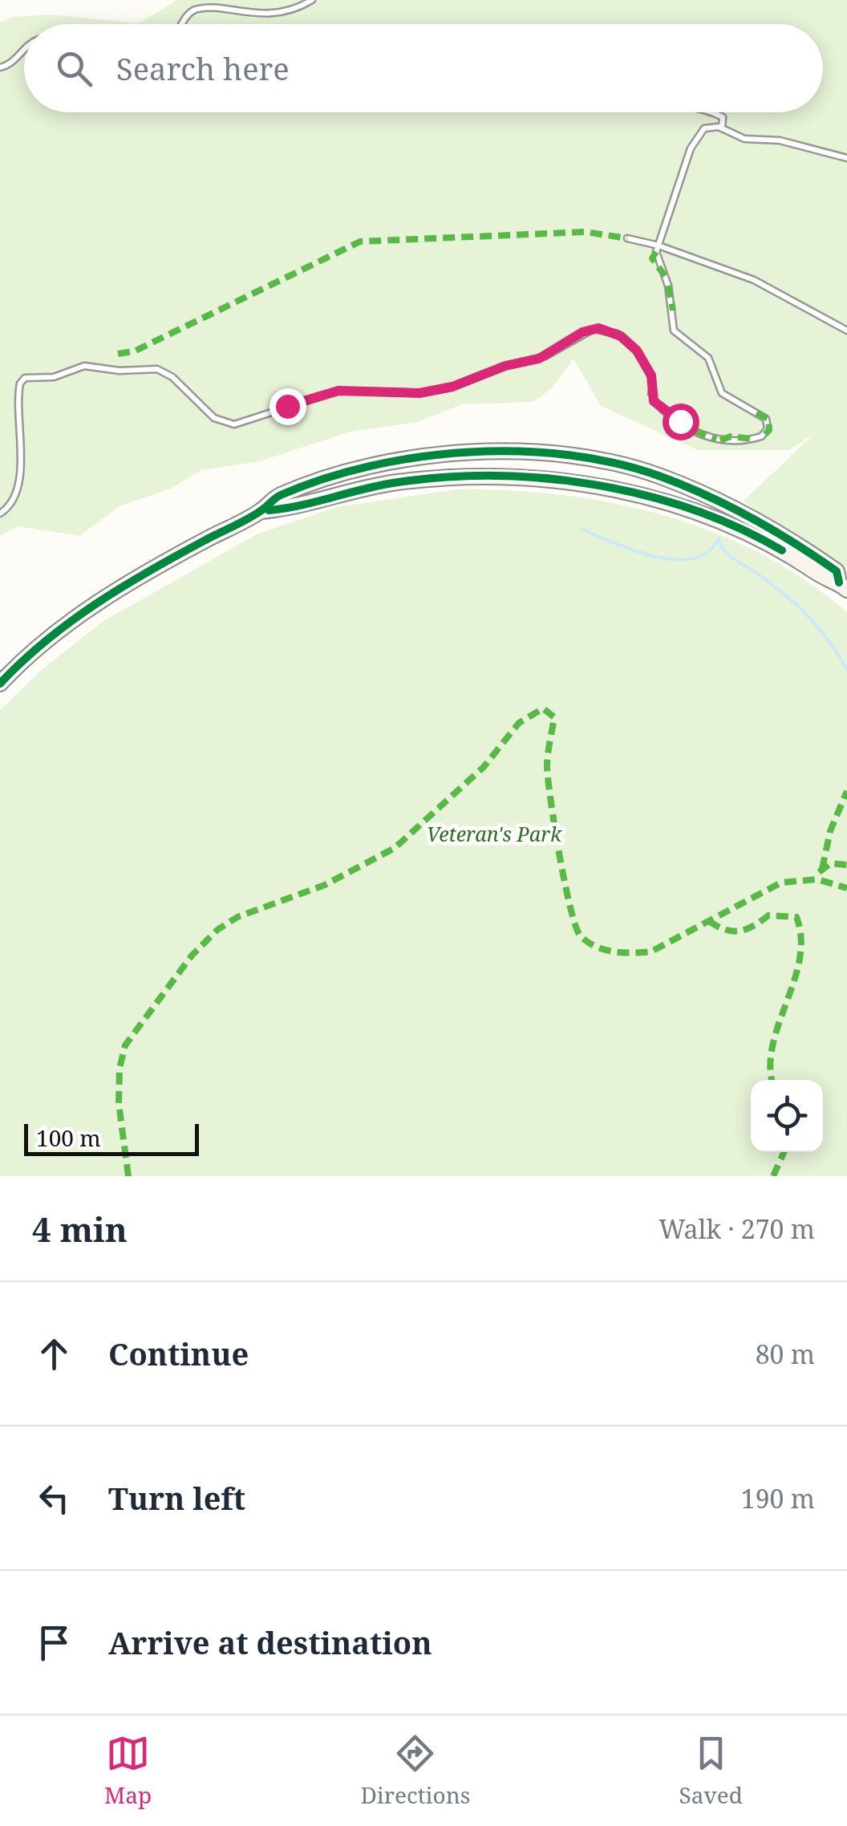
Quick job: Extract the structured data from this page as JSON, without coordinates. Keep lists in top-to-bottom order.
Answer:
{
  "parks": ["Veteran's Park"],
  "scale_bar": "100 m",
  "page": {
    "search": "Search here",
    "scale": "100 m",
    "heading": ["4 min", "Walk · 270 m"],
    "list": [
      ["Continue", "80 m"],
      ["Turn left", "190 m"],
      "Arrive at destination"
    ],
    "nav": ["Map", "Directions", "Saved"]
  }
}
